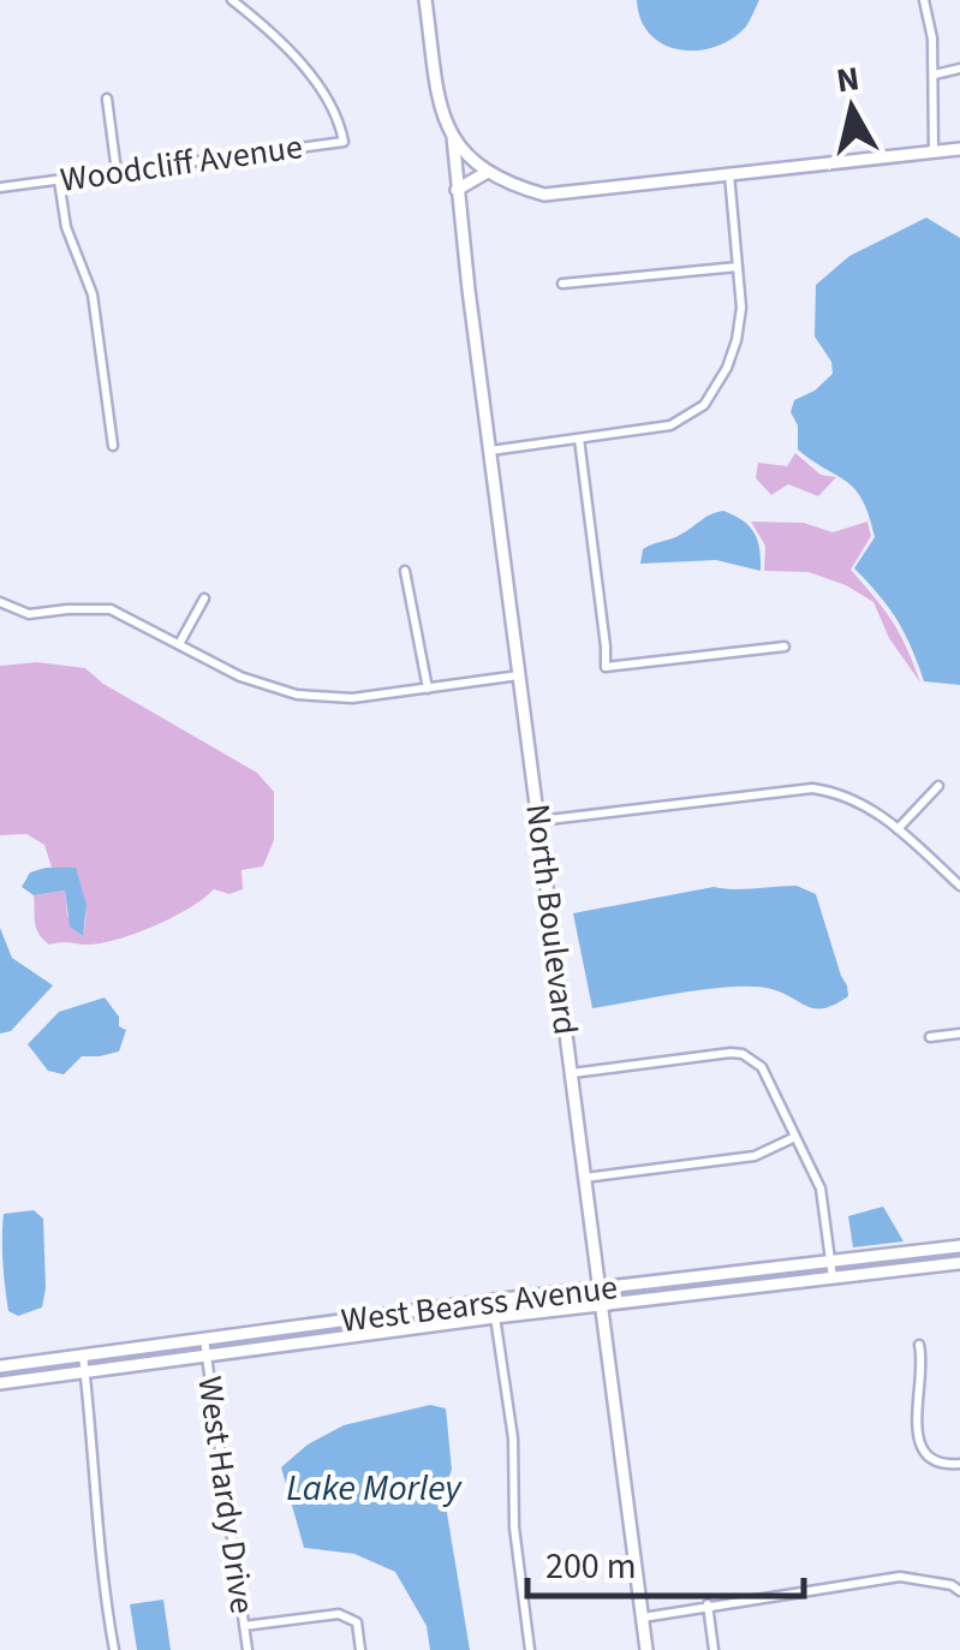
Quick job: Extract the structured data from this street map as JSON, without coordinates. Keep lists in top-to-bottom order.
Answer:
{
  "streets": {
    "street": [
      "Woodcliff Avenue",
      "North Boulevard",
      "West Bearss Avenue",
      "West Hardy Drive"
    ]
  },
  "crossings": [
    ["North Boulevard", "West Bearss Avenue"],
    ["West Bearss Avenue", "West Hardy Drive"]
  ],
  "water": ["Lake Morley"],
  "scale_bar": "200 m",
  "north": "top"
}
